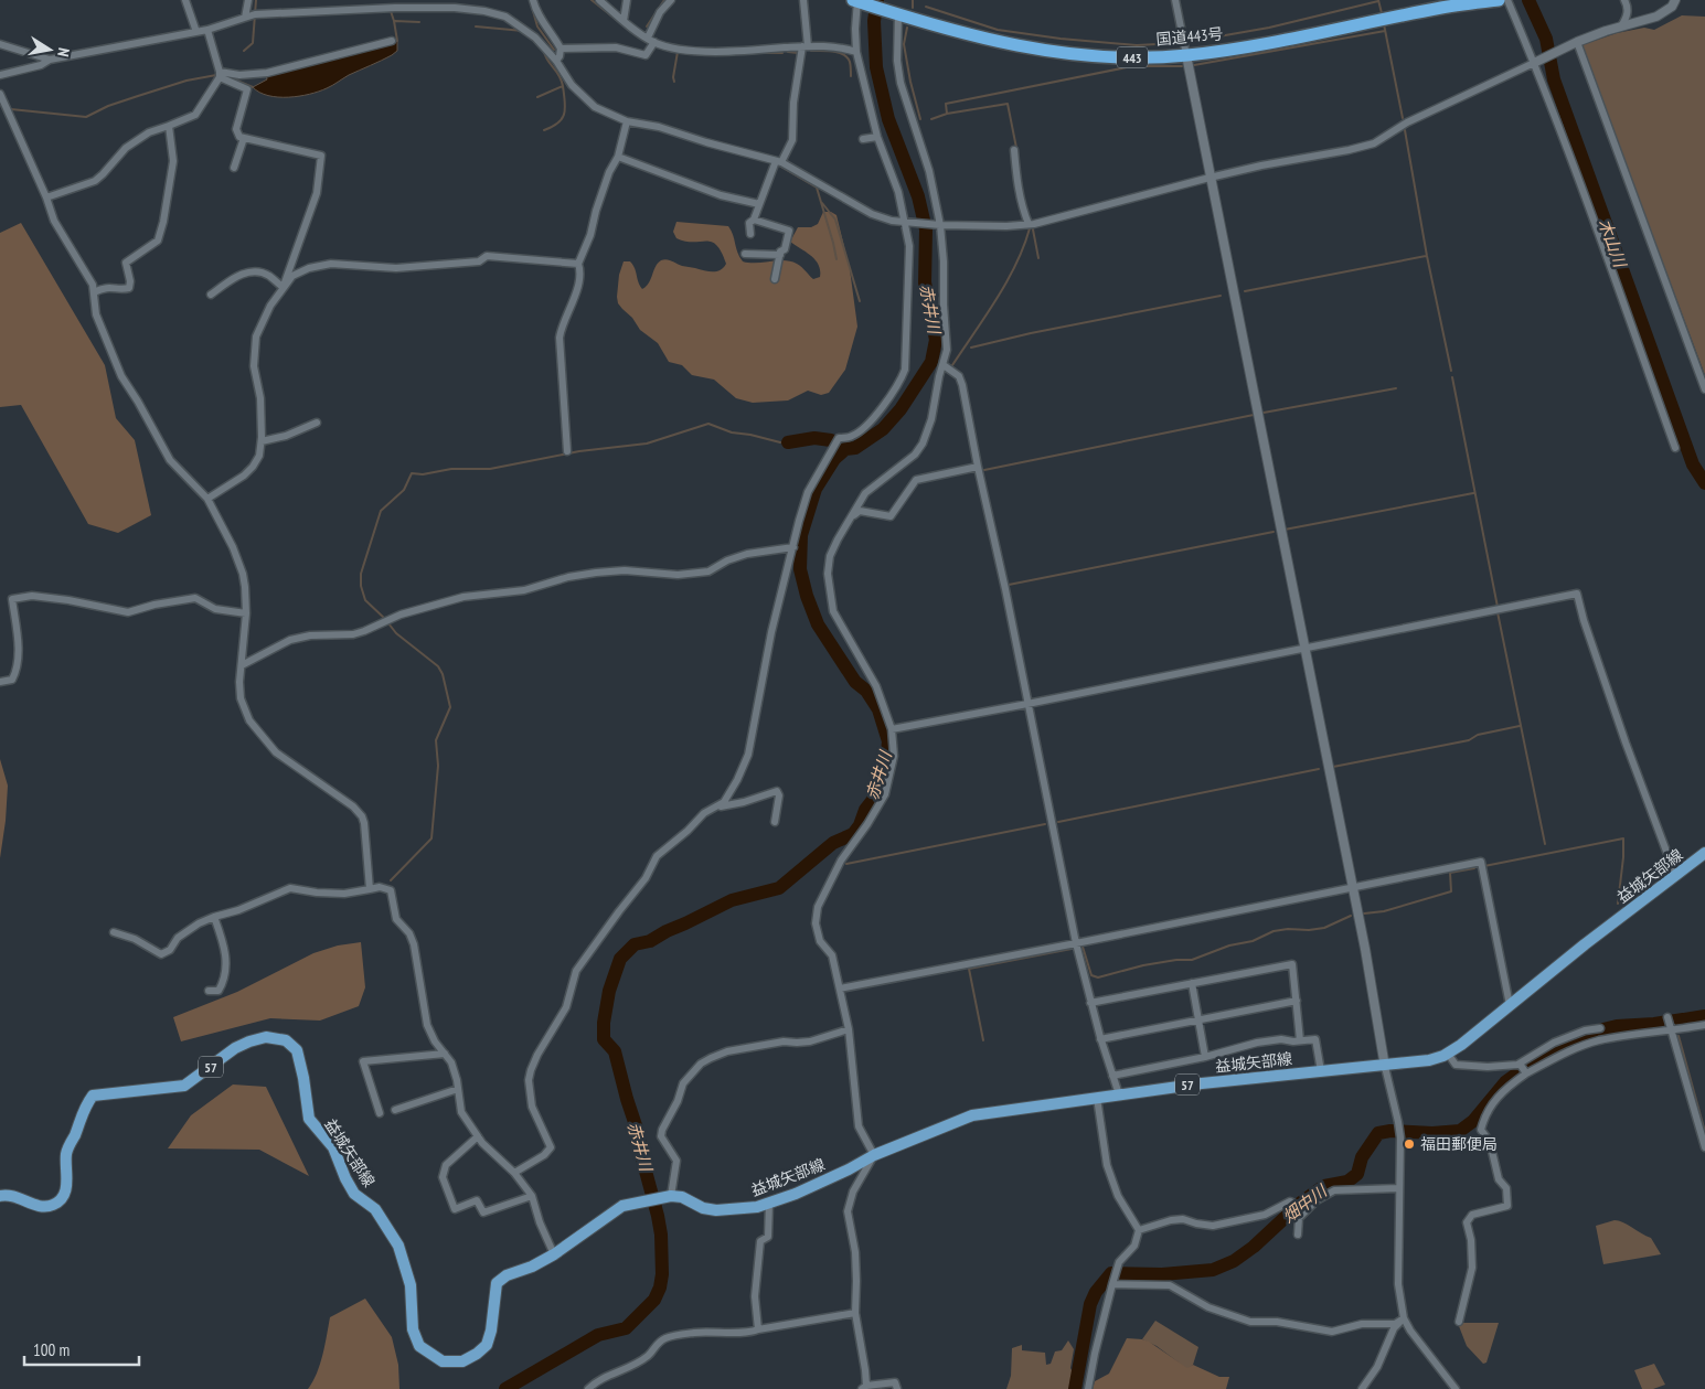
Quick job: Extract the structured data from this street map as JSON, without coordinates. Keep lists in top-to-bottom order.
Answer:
{
  "streets": {
    "highway": ["国道443号", "443"],
    "main road": ["益城矢部線", "57"]
  },
  "water": ["木山川", "赤井川", "畑中川"],
  "places": ["福田郵便局"],
  "scale_bar": "100 m",
  "north": "right"
}
